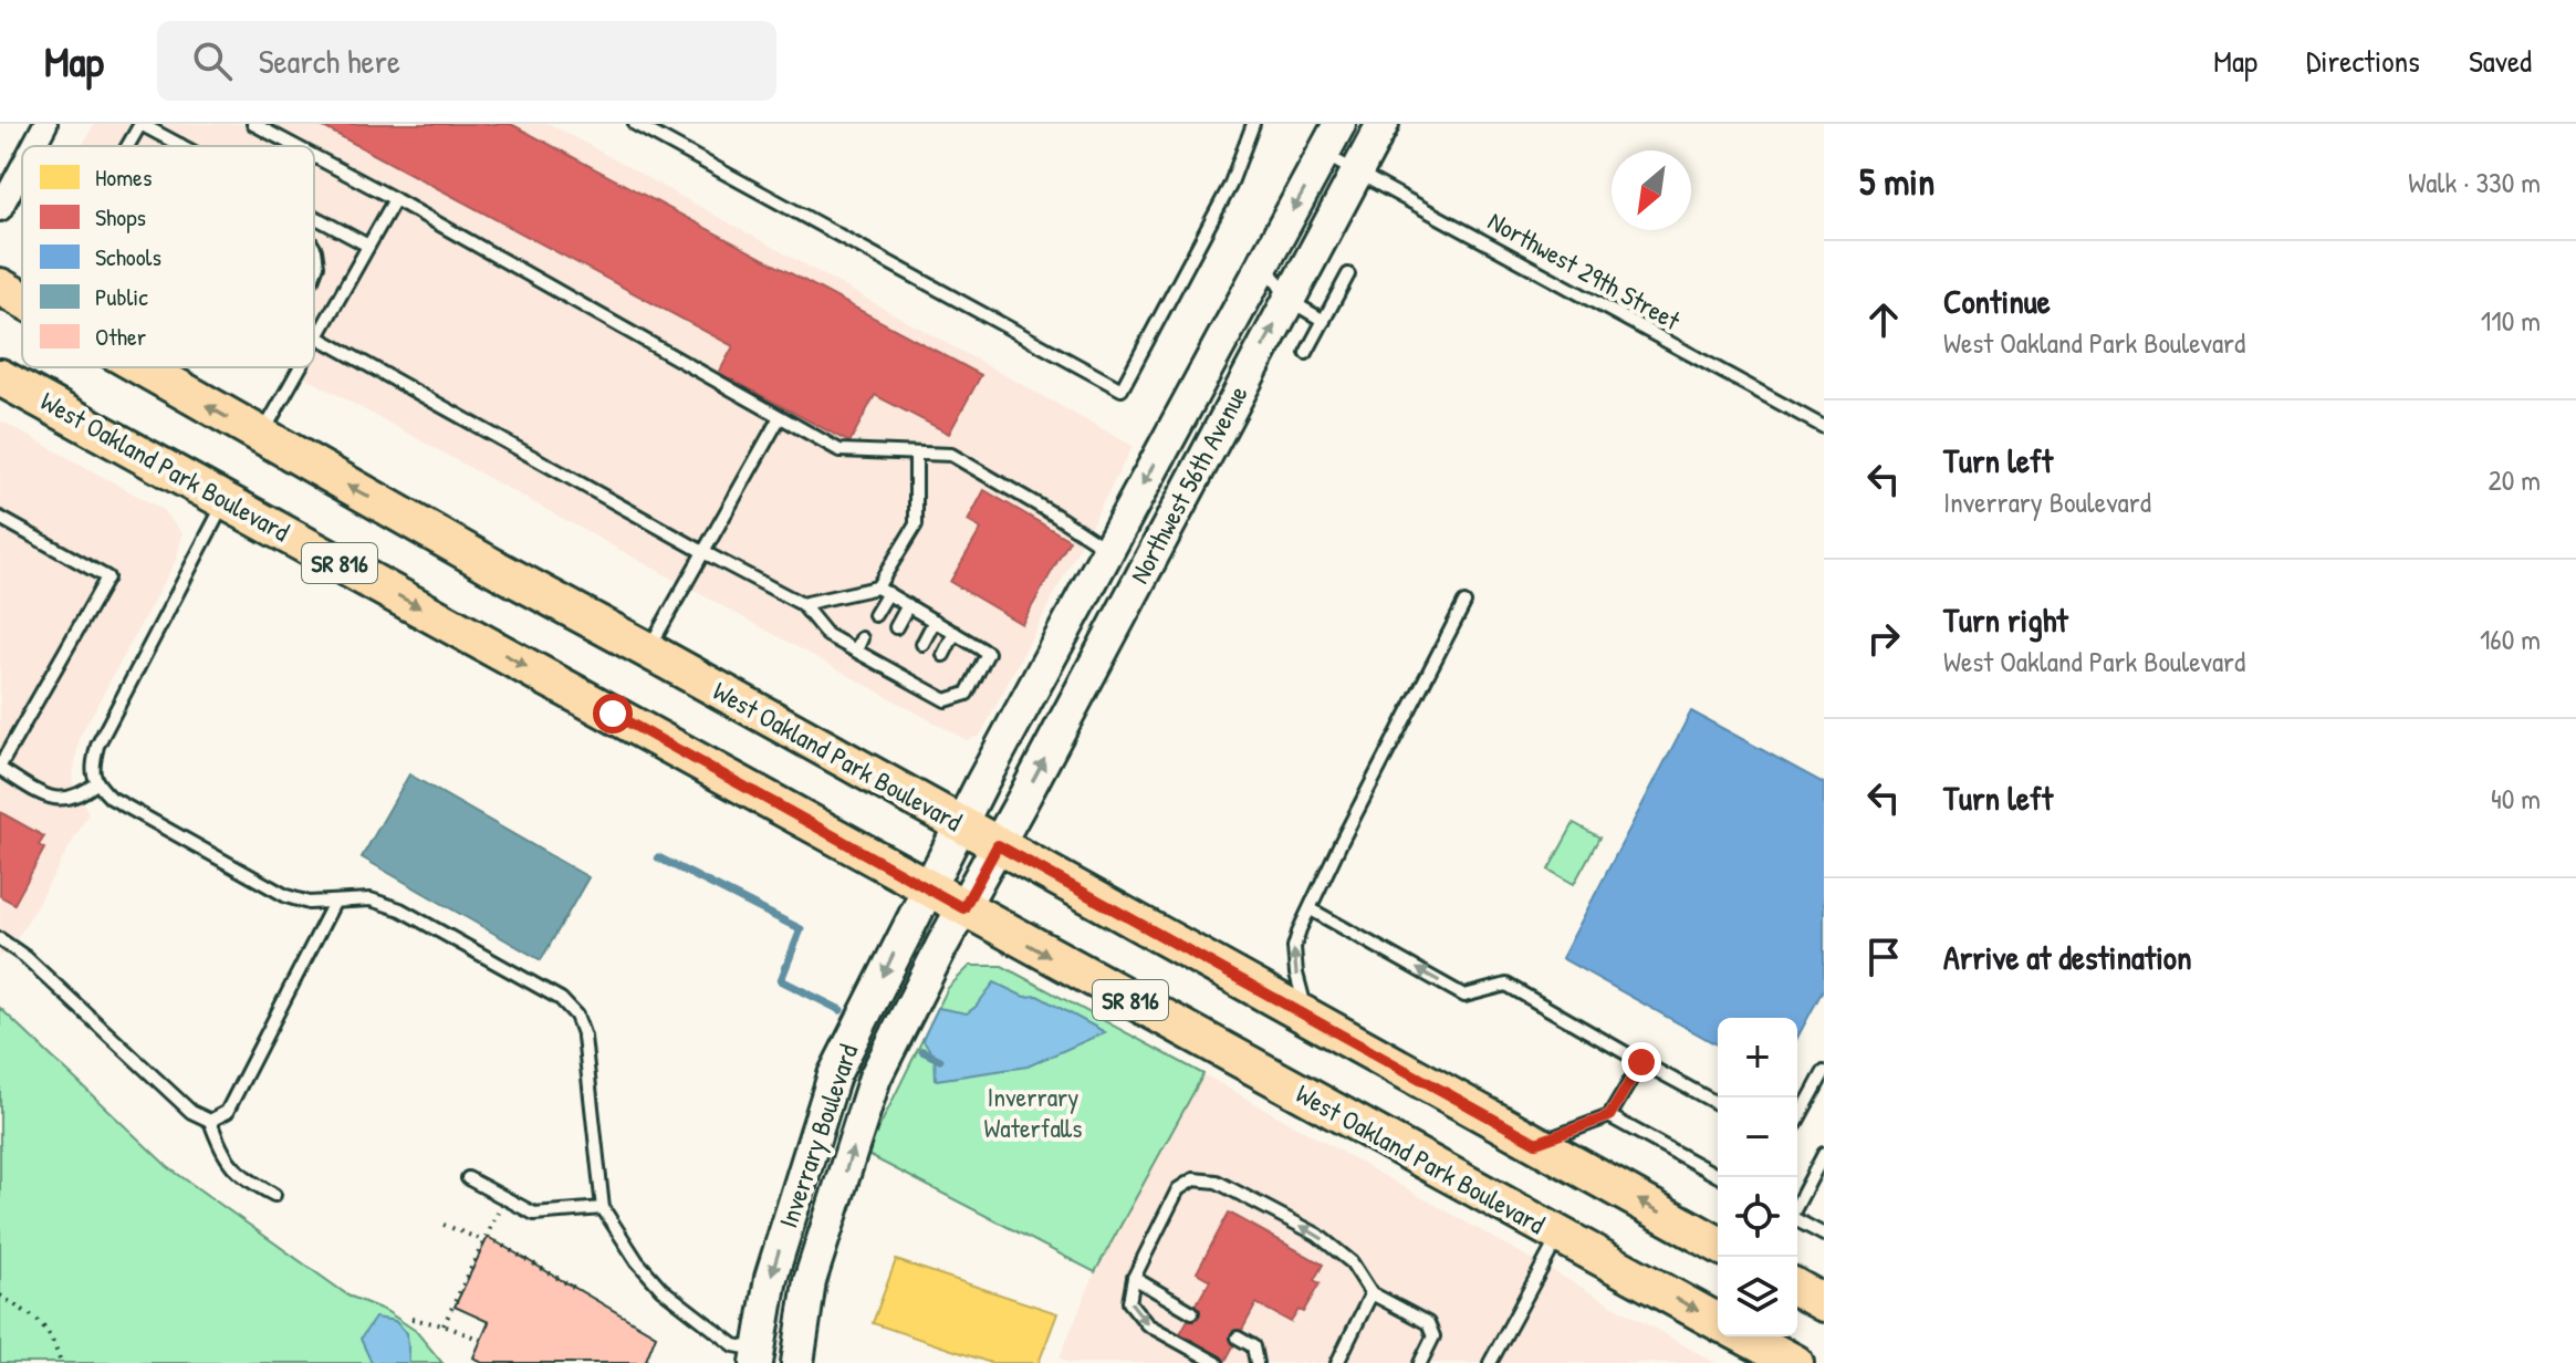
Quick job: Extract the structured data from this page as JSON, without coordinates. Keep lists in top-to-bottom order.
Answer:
{
  "streets": {
    "main road": ["West Oakland Park Boulevard", "SR 816"],
    "street": ["Northwest 56th Avenue", "Inverrary Boulevard"],
    "lane": ["Northwest 29th Street"]
  },
  "crossings": [
    ["Northwest 29th Street", "Northwest 56th Avenue"],
    ["West Oakland Park Boulevard", "Northwest 56th Avenue"],
    ["West Oakland Park Boulevard", "Inverrary Boulevard"],
    ["Northwest 56th Avenue", "Inverrary Boulevard"]
  ],
  "parks": ["Inverrary Waterfalls"],
  "legend": [
    "Homes",
    "Shops",
    "Schools",
    "Public",
    "Other"
  ],
  "north": "bottom left",
  "page": {
    "header": "Map",
    "search": "Search here",
    "nav": ["Map", "Directions", "Saved"],
    "heading": ["5 min", "Walk · 330 m"],
    "list": [
      ["Continue", "West Oakland Park Boulevard", "110 m"],
      ["Turn left", "Inverrary Boulevard", "20 m"],
      ["Turn right", "West Oakland Park Boulevard", "160 m"],
      ["Turn left", "40 m"],
      "Arrive at destination"
    ],
    "map_buttons": ["+", "−"]
  }
}
